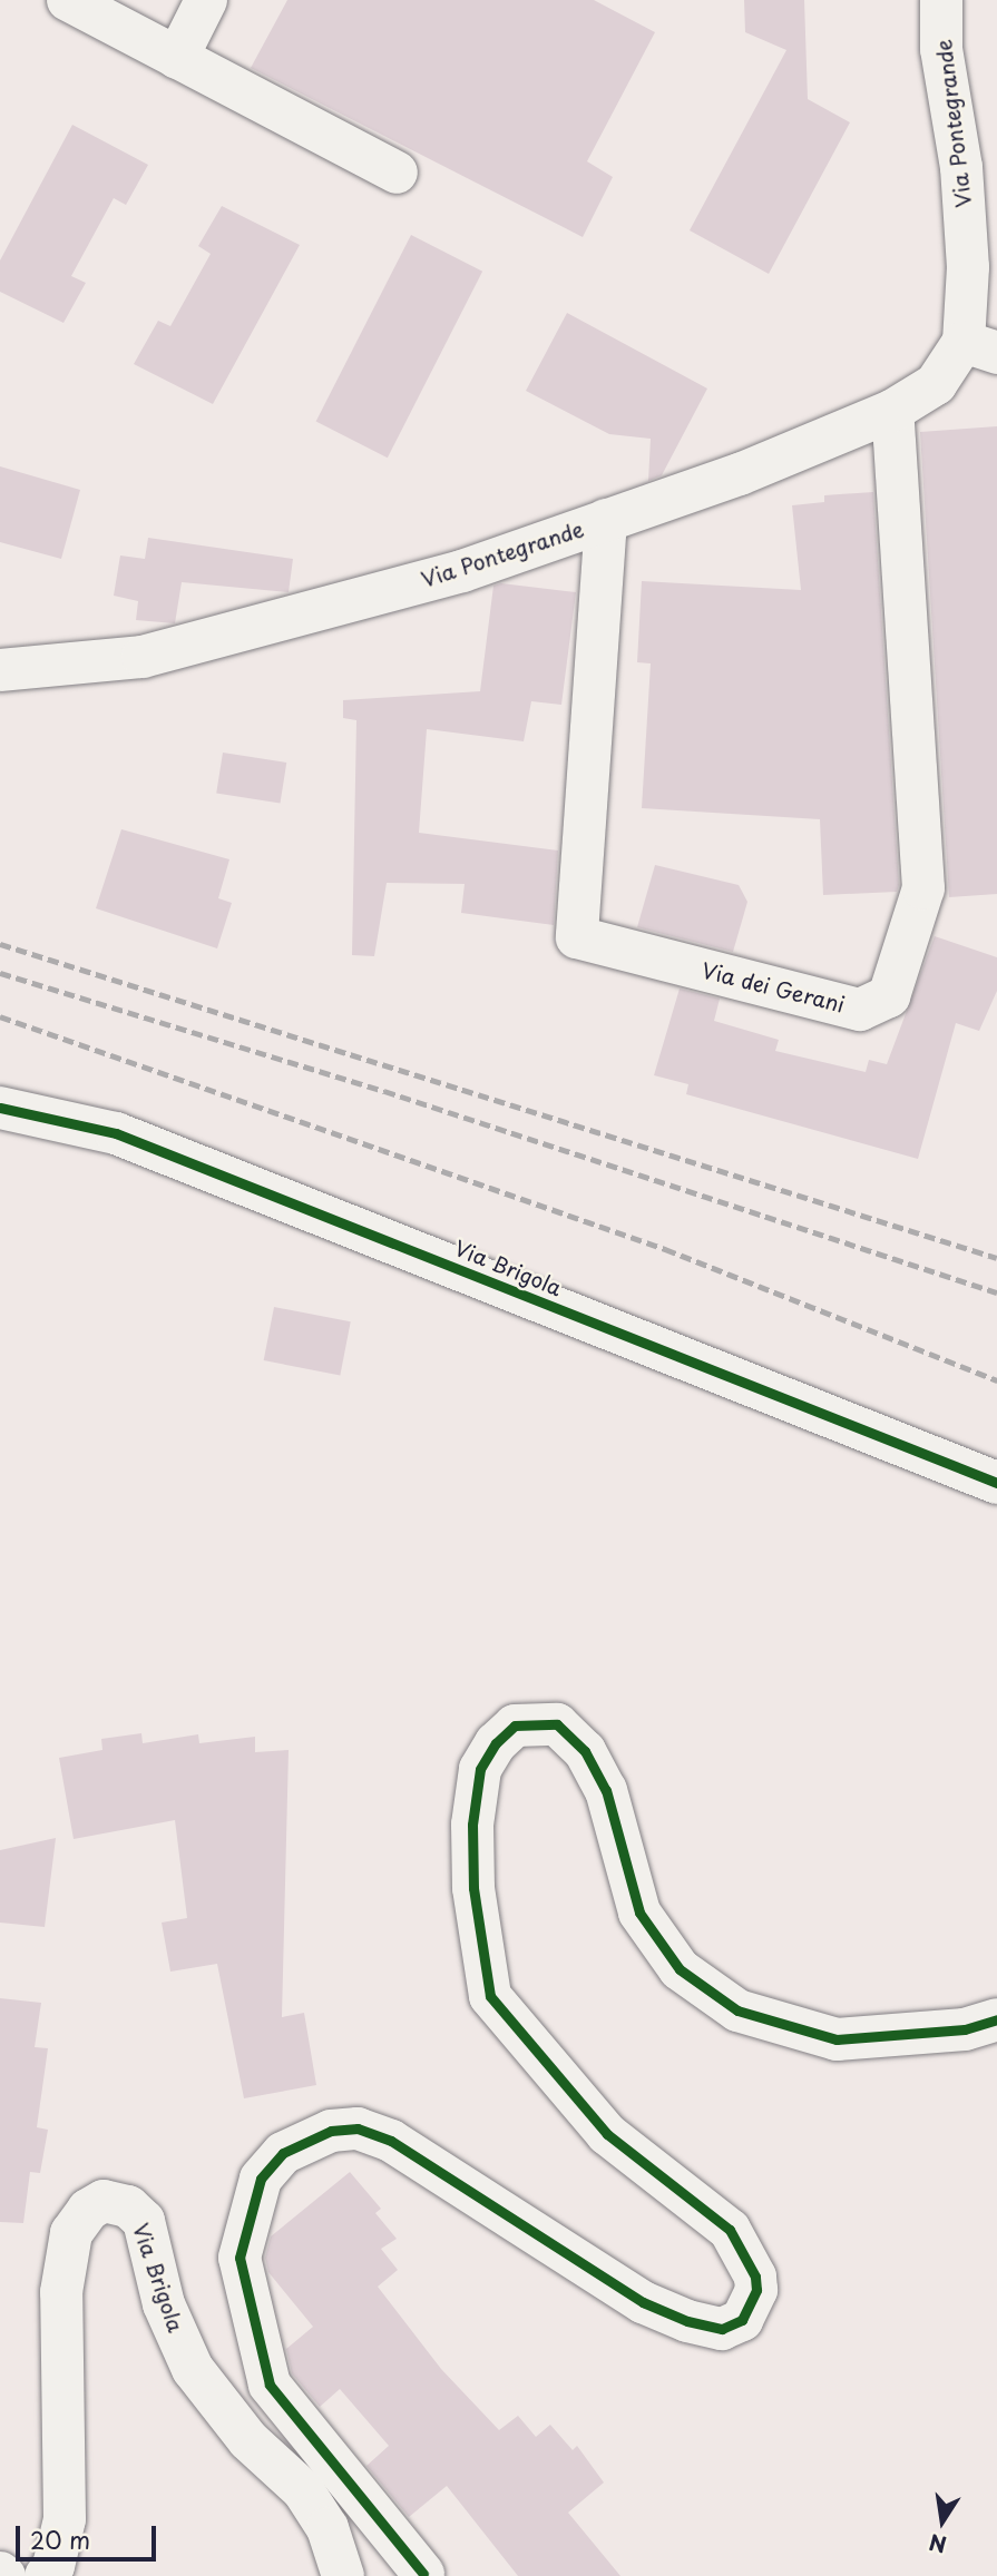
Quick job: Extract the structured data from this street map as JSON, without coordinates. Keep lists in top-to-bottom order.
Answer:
{
  "streets": {
    "street": ["Via Pontegrande", "Via dei Gerani", "Via Brigola"]
  },
  "crossings": [
    ["Via Pontegrande", "Via dei Gerani"]
  ],
  "scale_bar": "20 m",
  "north": "bottom"
}
